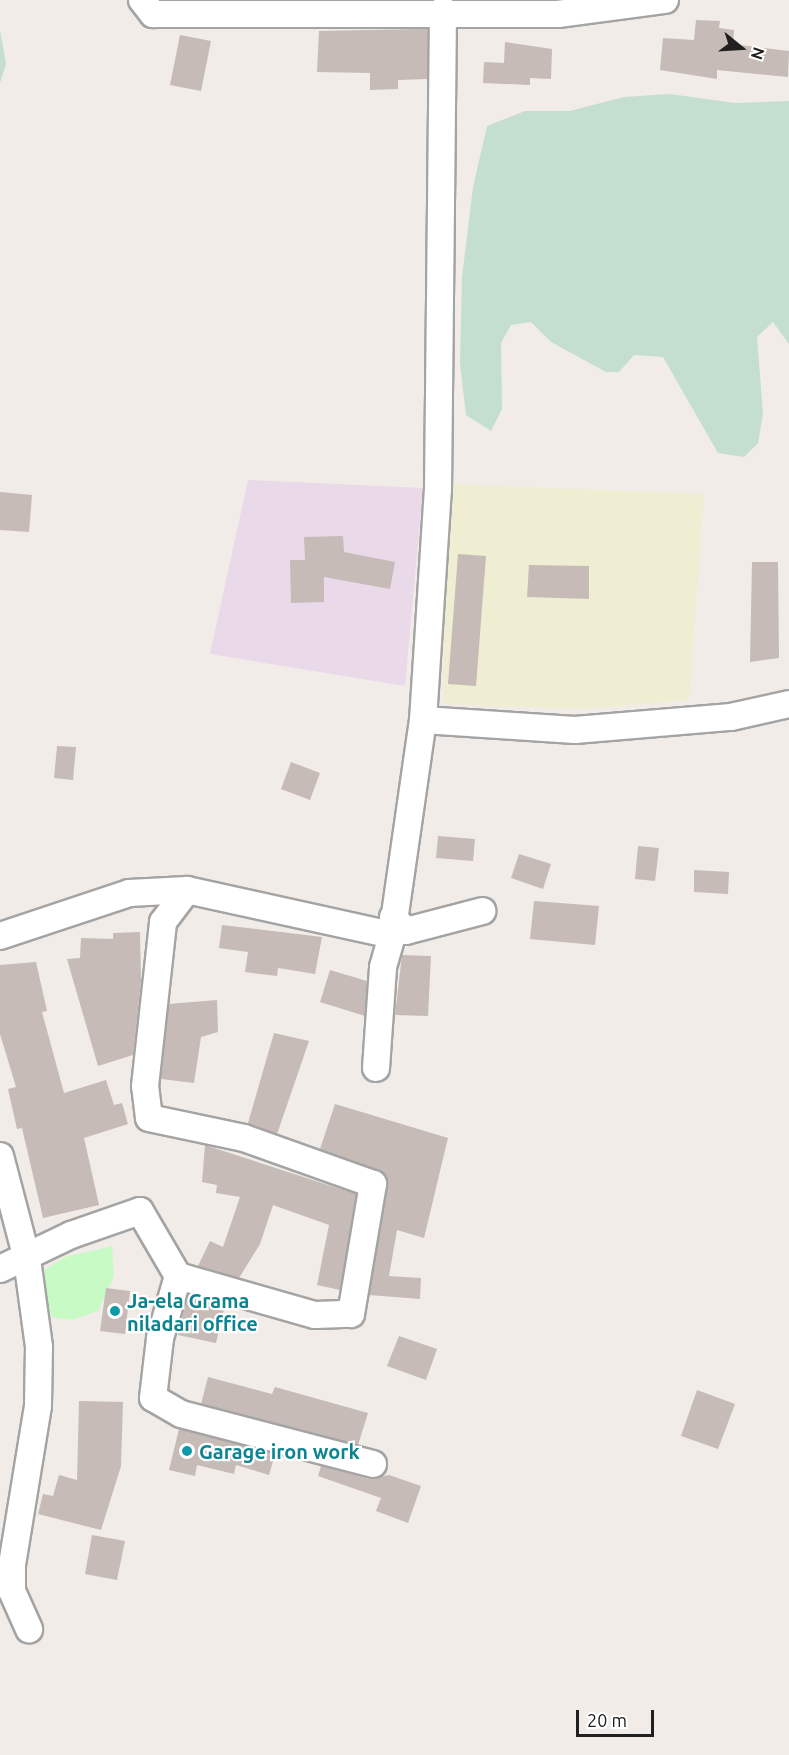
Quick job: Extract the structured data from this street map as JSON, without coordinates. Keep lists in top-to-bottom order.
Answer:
{
  "places": ["Ja-ela Grama niladari office", "Garage iron work"],
  "scale_bar": "20 m",
  "north": "right"
}
